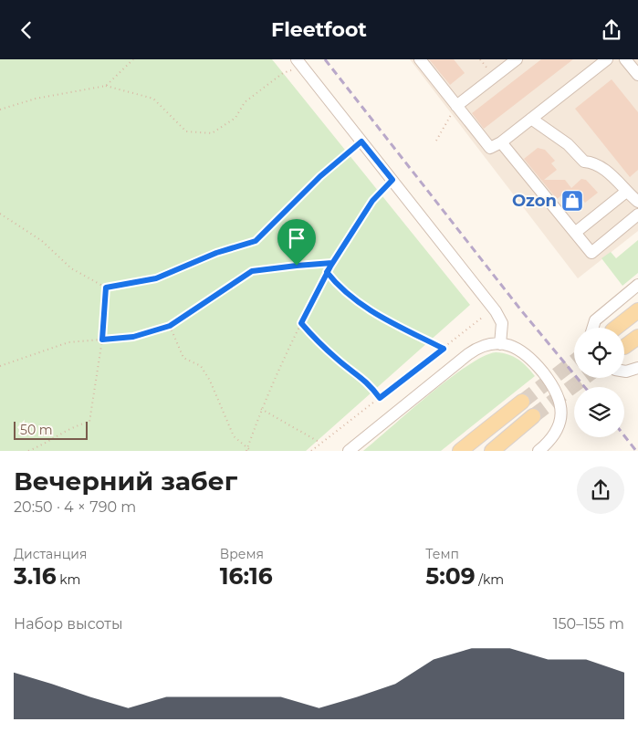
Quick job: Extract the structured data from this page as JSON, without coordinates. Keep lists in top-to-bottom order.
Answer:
{
  "places": {
    "shop": ["Ozon"]
  },
  "scale_bar": "50 m",
  "page": {
    "header": "Fleetfoot",
    "scale": "50 m",
    "heading": ["Вечерний забег", "20:50 · 4 × 790 m"],
    "stats": [
      ["Дистанция", "3.16 km"],
      ["Время", "16:16"],
      ["Темп", "5:09 /km"]
    ],
    "chart": ["Набор высоты", "150–155 m"]
  }
}
